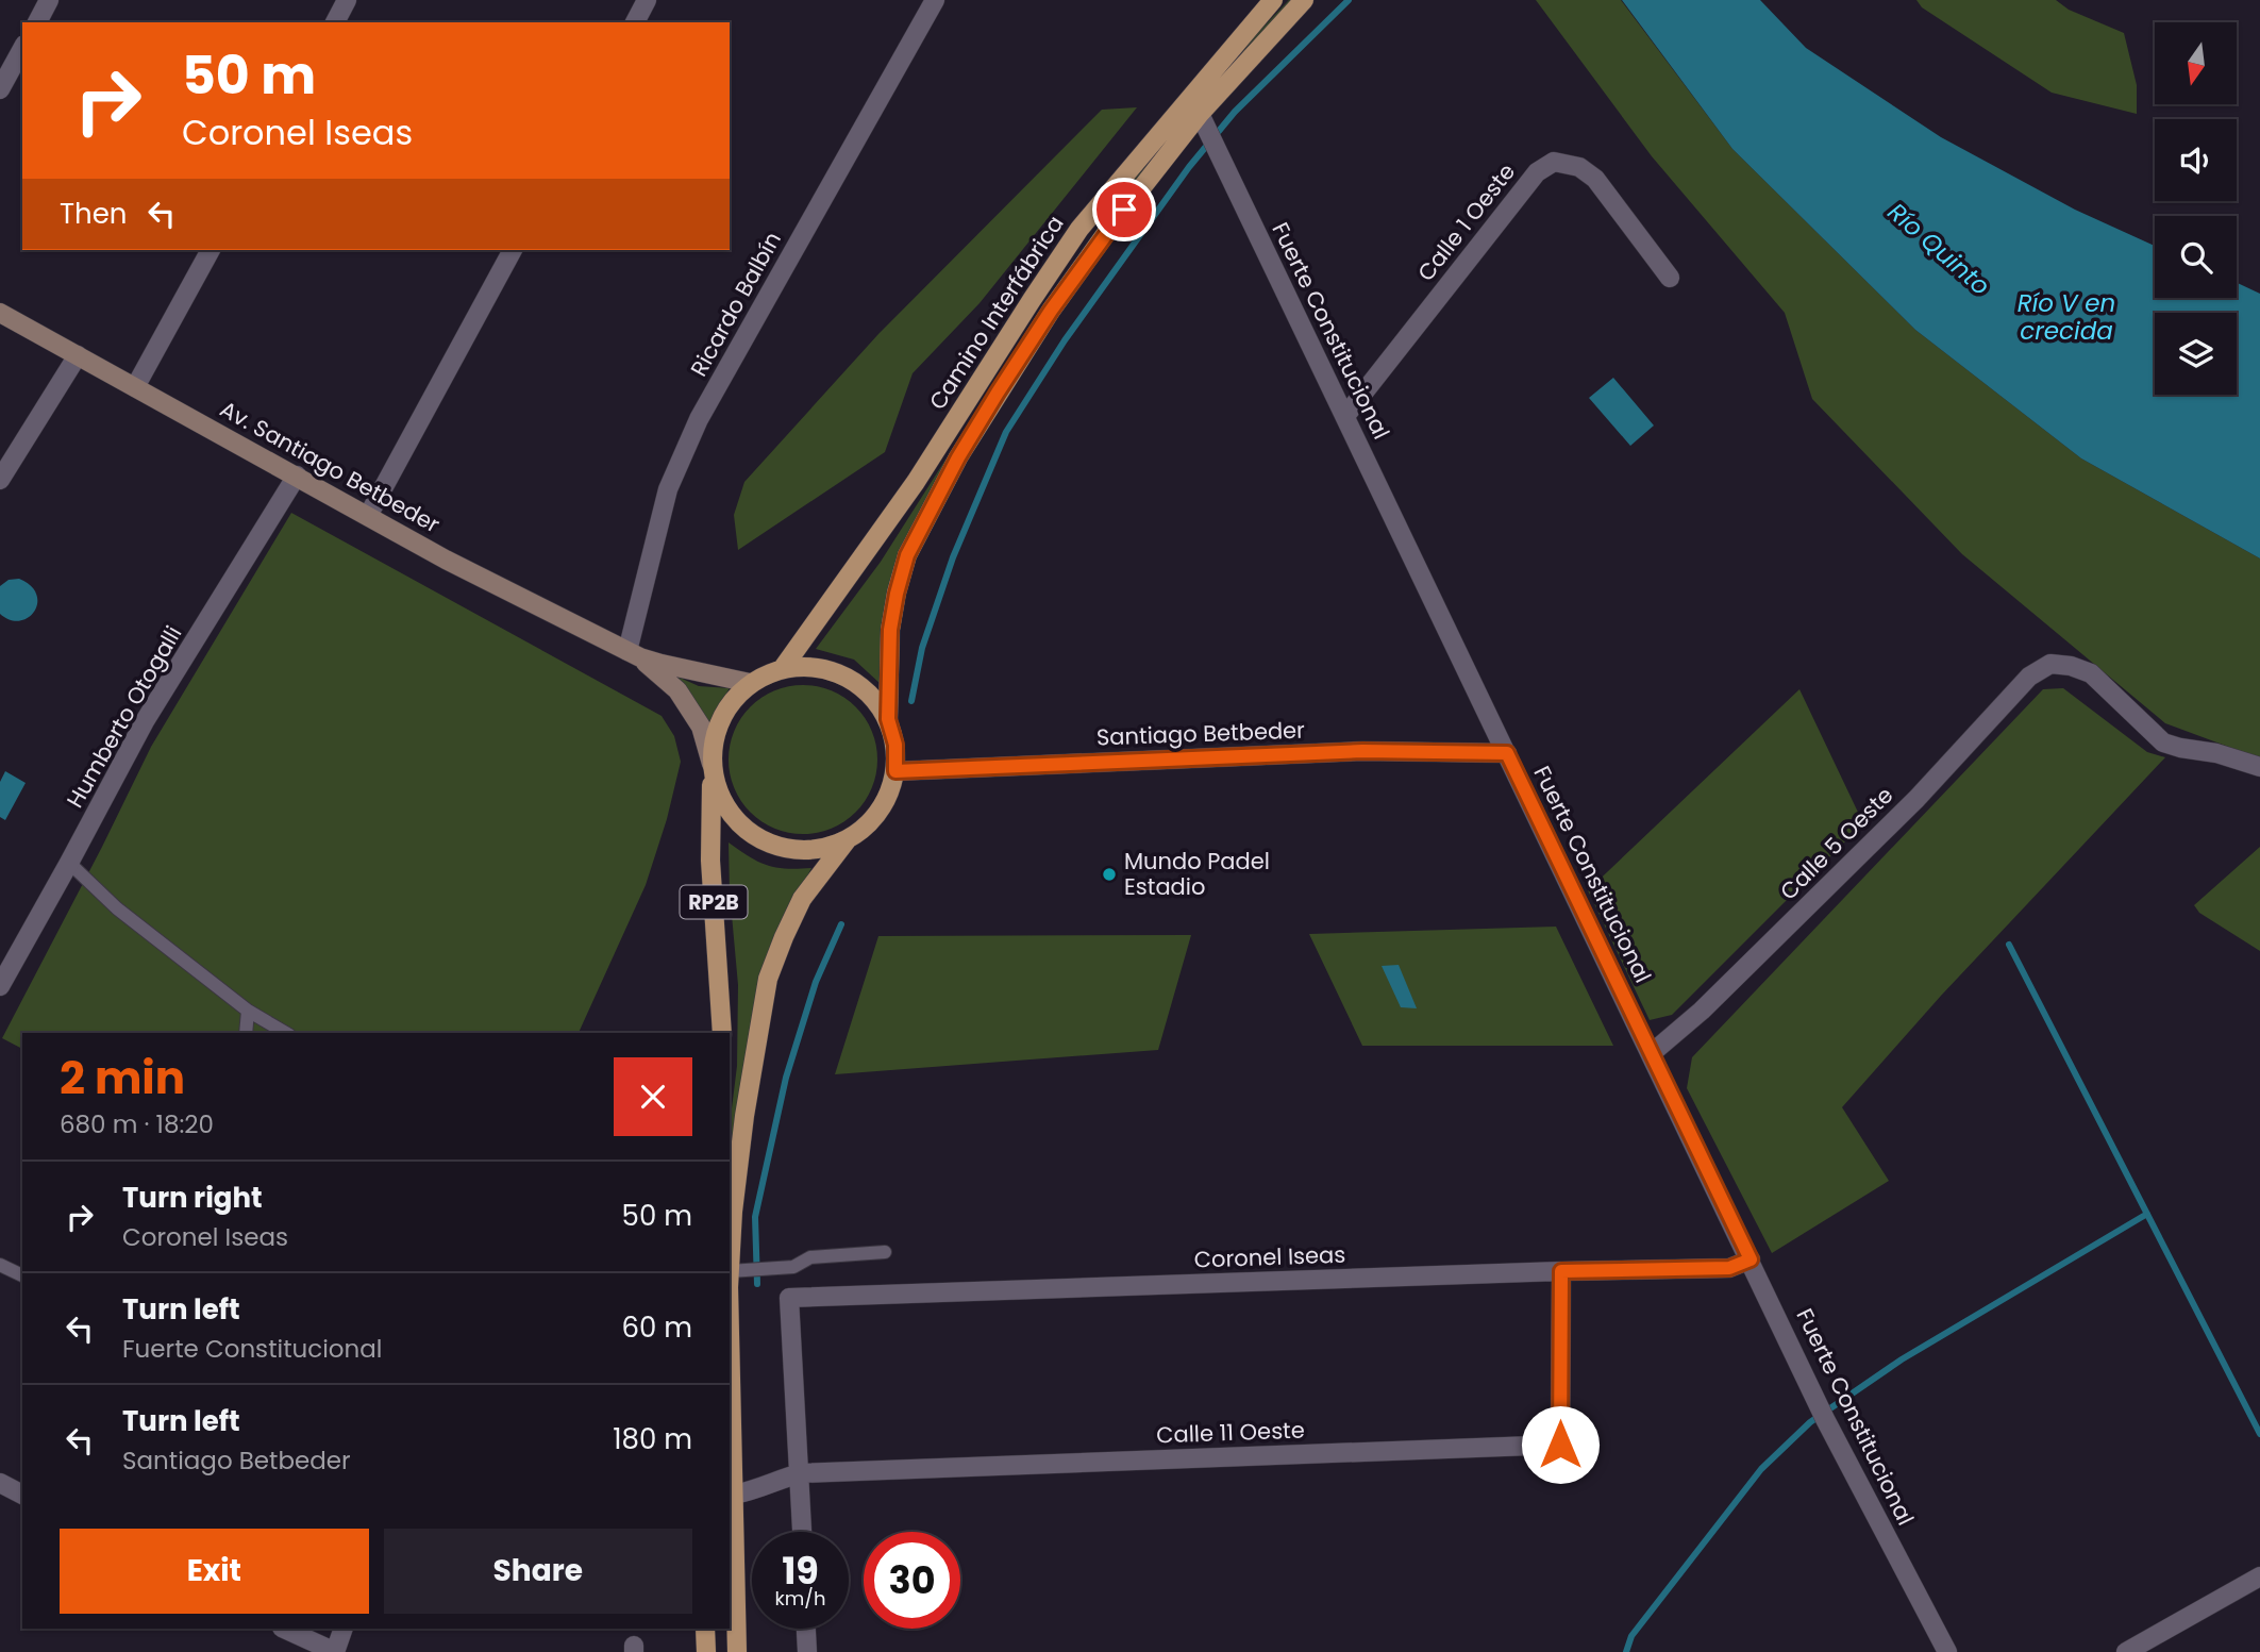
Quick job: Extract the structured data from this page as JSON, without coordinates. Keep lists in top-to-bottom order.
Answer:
{
  "streets": {
    "main road": ["Camino Interfábrica", "Av. Santiago Betbeder", "RP2B"],
    "street": [
      "Calle 1 Oeste",
      "Ricardo Balbín",
      "Fuerte Constitucional",
      "Humberto Otogalli",
      "Santiago Betbeder",
      "Calle 5 Oeste",
      "Coronel Iseas",
      "Calle 11 Oeste"
    ]
  },
  "crossings": [
    ["Calle 1 Oeste", "Fuerte Constitucional"],
    ["Ricardo Balbín", "Av. Santiago Betbeder"],
    ["Camino Interfábrica", "Fuerte Constitucional"],
    ["Camino Interfábrica", "Santiago Betbeder"],
    ["Camino Interfábrica", "Calle 11 Oeste"],
    ["Fuerte Constitucional", "Santiago Betbeder"],
    ["Fuerte Constitucional", "Calle 5 Oeste"],
    ["Fuerte Constitucional", "Coronel Iseas"],
    ["Av. Santiago Betbeder", "Humberto Otogalli"],
    ["Coronel Iseas", "Calle 11 Oeste"]
  ],
  "water": ["Río Quinto", "Río V en crecida"],
  "places": ["Mundo Padel Estadio"],
  "north": "bottom",
  "page": {
    "turn": ["50 m", "Coronel Iseas"],
    "then": "Then",
    "heading": ["2 min", "680 m · 18:20"],
    "list": [
      {
        "name": "Turn right",
        "note": "Coronel Iseas",
        "value": "50 m"
      },
      {
        "name": "Turn left",
        "note": "Fuerte Constitucional",
        "value": "60 m"
      },
      {
        "name": "Turn left",
        "note": "Santiago Betbeder",
        "value": "180 m"
      }
    ],
    "buttons": ["Exit", "Share"],
    "speed": "19 km/h",
    "limit": "30"
  }
}
